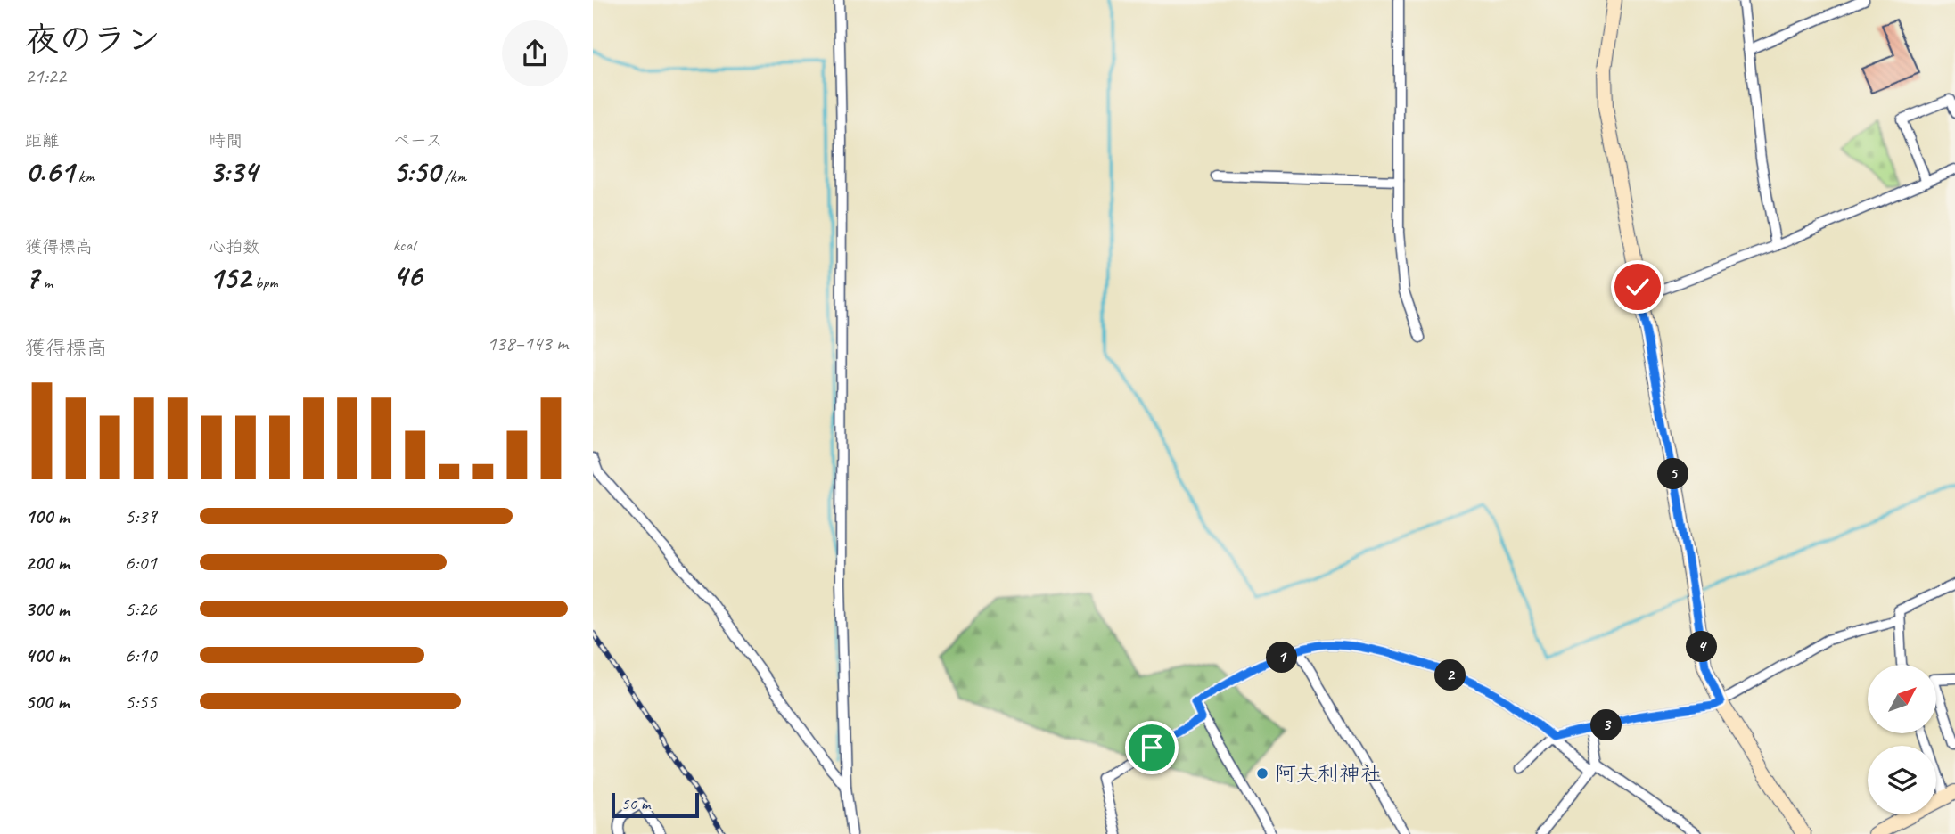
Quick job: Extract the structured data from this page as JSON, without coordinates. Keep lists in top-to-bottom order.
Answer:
{
  "places": ["阿夫利神社"],
  "scale_bar": "50 m",
  "north": "top right",
  "page": {
    "heading": ["夜のラン", "21:22"],
    "stats": [
      ["距離", "0.61 km"],
      ["時間", "3:34"],
      ["ペース", "5:50 /km"],
      ["獲得標高", "7 m"],
      ["心拍数", "152 bpm"],
      ["kcal", "46"]
    ],
    "chart": ["獲得標高", "138–143 m"],
    "pins": [
      "5",
      "4",
      "1",
      "2",
      "3"
    ],
    "list": [
      {
        "name": "100 m",
        "note": "5:39"
      },
      {
        "name": "200 m",
        "note": "6:01"
      },
      {
        "name": "300 m",
        "note": "5:26"
      },
      {
        "name": "400 m",
        "note": "6:10"
      },
      {
        "name": "500 m",
        "note": "5:55"
      }
    ],
    "scale": "50 m"
  }
}
